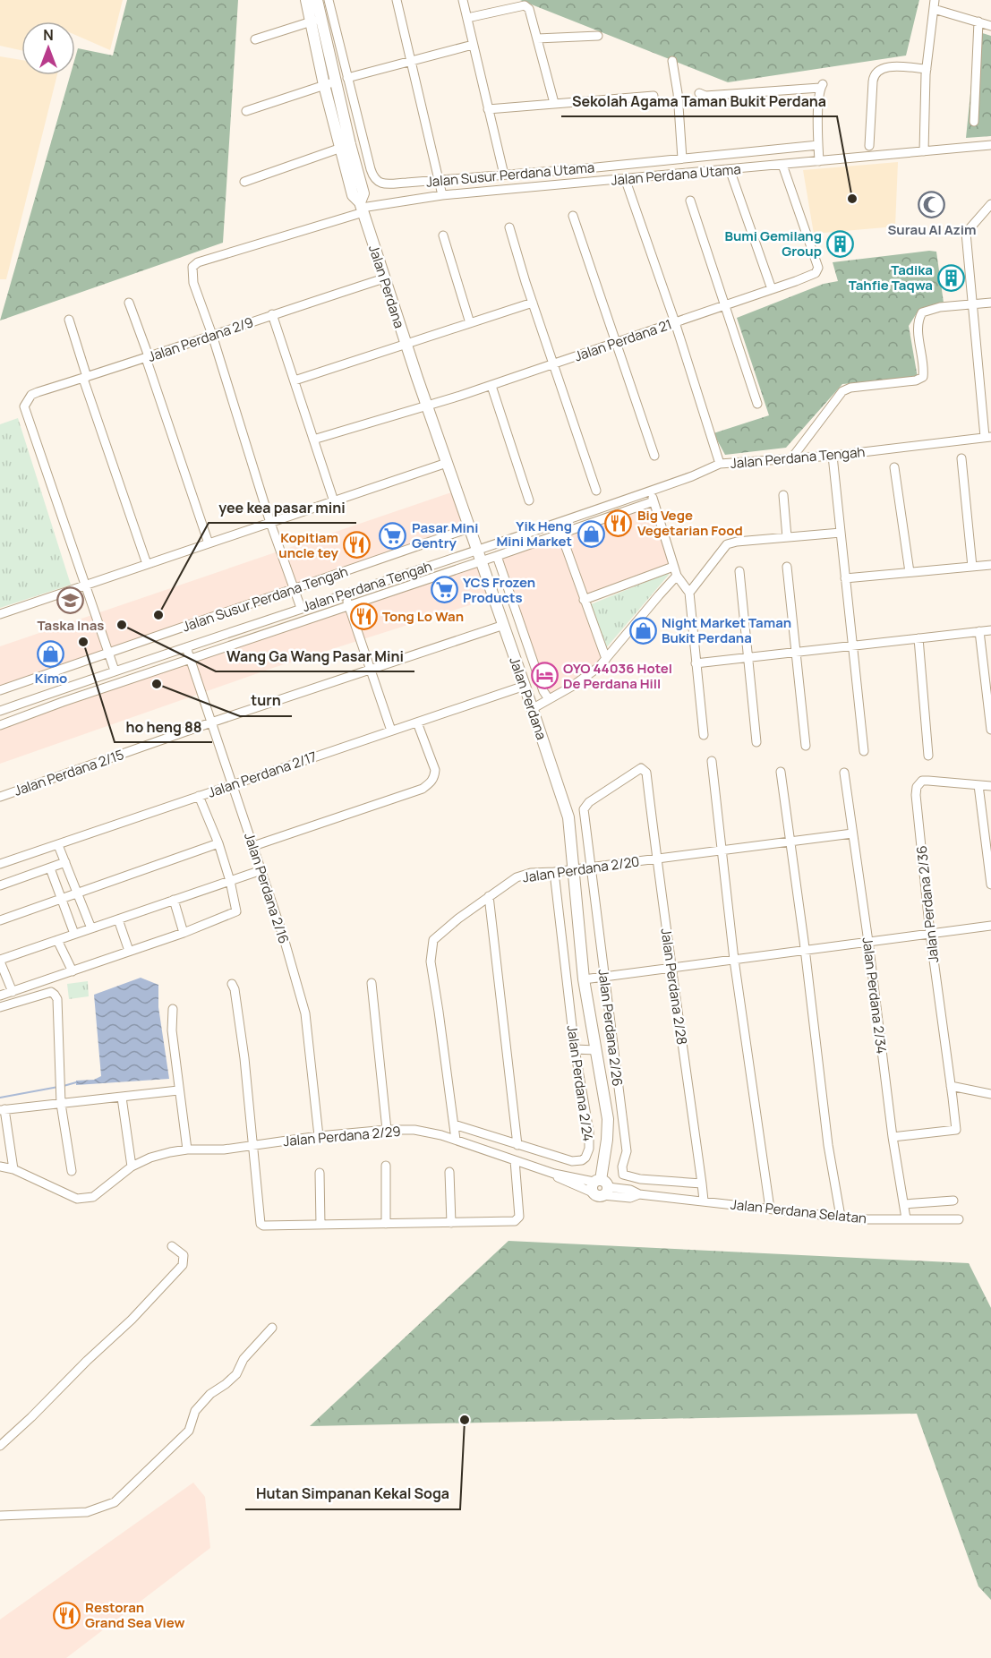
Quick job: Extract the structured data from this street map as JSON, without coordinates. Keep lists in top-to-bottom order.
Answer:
{
  "streets": {
    "street": [
      "Jalan Susur Perdana Utama",
      "Jalan Perdana Utama",
      "Jalan Perdana",
      "Jalan Perdana 2/9",
      "Jalan Perdana 21",
      "Jalan Perdana Tengah",
      "Jalan Susur Perdana Tengah",
      "Jalan Perdana 2/15",
      "Jalan Perdana 2/17",
      "Jalan Perdana 2/20",
      "Jalan Perdana 2/16",
      "Jalan Perdana 2/36",
      "Jalan Perdana 2/28",
      "Jalan Perdana 2/34",
      "Jalan Perdana 2/26",
      "Jalan Perdana 2/24",
      "Jalan Perdana 2/29",
      "Jalan Perdana Selatan"
    ]
  },
  "crossings": [
    ["Jalan Perdana Utama", "Jalan Perdana"],
    ["Jalan Perdana Utama", "Jalan Perdana 2/9"],
    ["Jalan Perdana Utama", "Jalan Perdana 21"],
    ["Jalan Perdana Utama", "Jalan Perdana Tengah"],
    ["Jalan Perdana Utama", "Jalan Susur Perdana Tengah"],
    ["Jalan Perdana", "Jalan Perdana 2/9"],
    ["Jalan Perdana", "Jalan Perdana 21"],
    ["Jalan Perdana", "Jalan Perdana Tengah"],
    ["Jalan Perdana", "Jalan Susur Perdana Tengah"],
    ["Jalan Perdana", "Jalan Perdana 2/15"],
    ["Jalan Perdana", "Jalan Perdana 2/17"],
    ["Jalan Perdana", "Jalan Perdana 2/20"],
    ["Jalan Perdana", "Jalan Perdana 2/29"],
    ["Jalan Perdana", "Jalan Perdana Selatan"],
    ["Jalan Perdana Tengah", "Jalan Perdana 2/16"],
    ["Jalan Perdana 2/15", "Jalan Perdana 2/16"],
    ["Jalan Perdana 2/17", "Jalan Perdana 2/16"],
    ["Jalan Perdana 2/20", "Jalan Perdana 2/28"],
    ["Jalan Perdana 2/20", "Jalan Perdana 2/34"],
    ["Jalan Perdana 2/20", "Jalan Perdana 2/26"],
    ["Jalan Perdana 2/20", "Jalan Perdana 2/24"],
    ["Jalan Perdana 2/20", "Jalan Perdana 2/29"],
    ["Jalan Perdana 2/16", "Jalan Perdana 2/29"],
    ["Jalan Perdana 2/36", "Jalan Perdana 2/34"],
    ["Jalan Perdana 2/28", "Jalan Perdana 2/26"],
    ["Jalan Perdana 2/28", "Jalan Perdana Selatan"],
    ["Jalan Perdana 2/34", "Jalan Perdana Selatan"],
    ["Jalan Perdana 2/29", "Jalan Perdana Selatan"]
  ],
  "places": {
    "other": [
      "Sekolah Agama Taman Bukit Perdana",
      "yee kea pasar mini",
      "Wang Ga Wang Pasar Mini",
      "ho heng 88",
      "turn",
      "Hutan Simpanan Kekal Soga"
    ],
    "mosque": ["Surau Al Azim"],
    "building": ["Bumi Gemilang Group", "Tadika Tahfie Taqwa"],
    "restaurant": [
      "Big Vege Vegetarian Food",
      "Kopitiam uncle tey",
      "Tong Lo Wan",
      "Restoran Grand Sea View"
    ],
    "shop": ["Yik Heng Mini Market", "Night Market Taman Bukit Perdana", "Kimo"],
    "supermarket": ["Pasar Mini Gentry", "YCS Frozen Products"],
    "school or university": ["Taska Inas"],
    "hotel": ["OYO 44036 Hotel De Perdana Hill"]
  },
  "north": "top"
}
